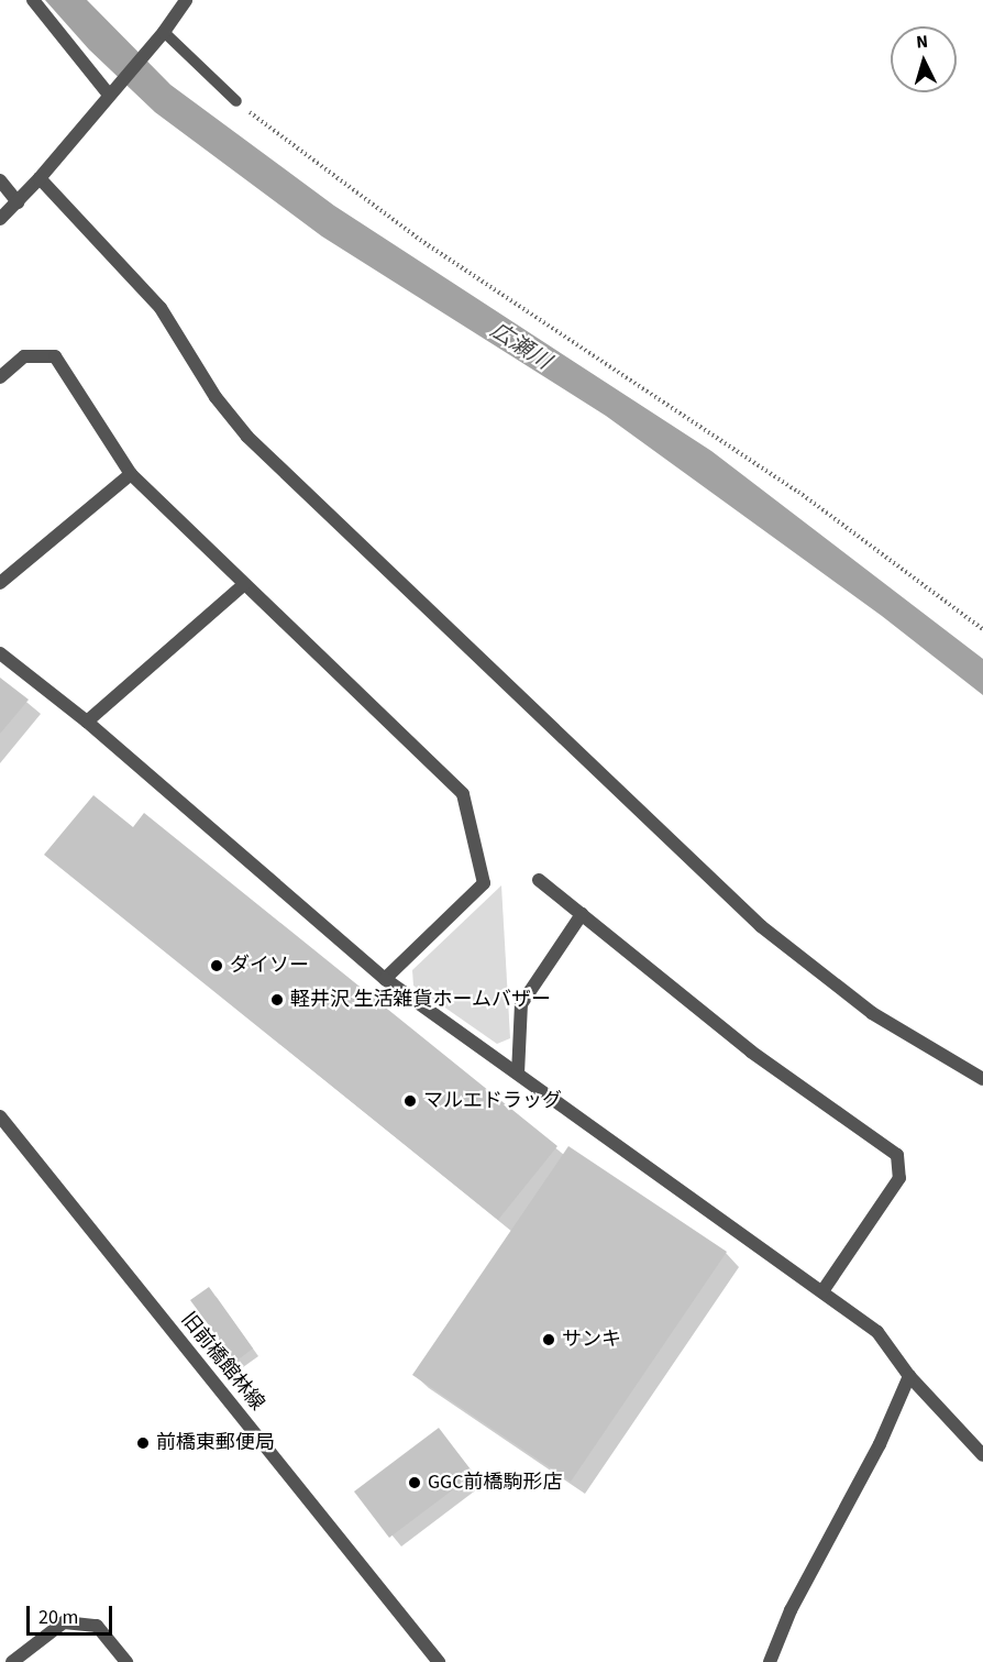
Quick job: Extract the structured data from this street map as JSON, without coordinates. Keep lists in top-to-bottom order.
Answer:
{
  "streets": {
    "street": ["旧前橋館林線"]
  },
  "water": ["広瀬川"],
  "places": [
    "ダイソー",
    "軽井沢 生活雑貨ホームバザー",
    "マルエドラッグ",
    "サンキ",
    "前橋東郵便局",
    "GGC前橋駒形店"
  ],
  "scale_bar": "20 m",
  "north": "top"
}
